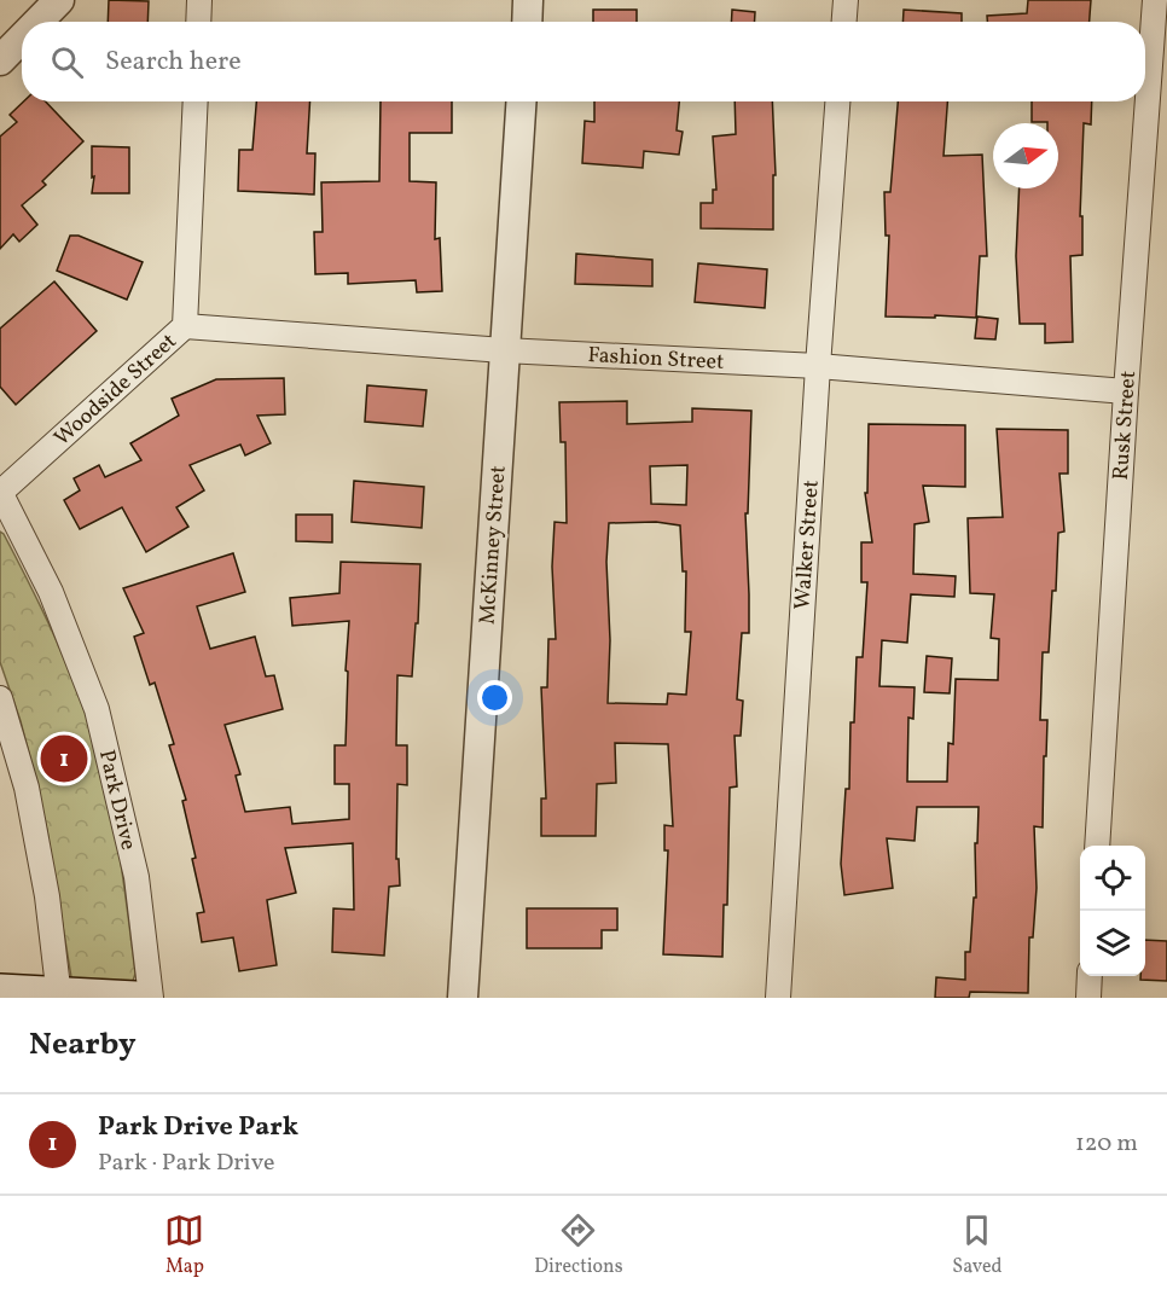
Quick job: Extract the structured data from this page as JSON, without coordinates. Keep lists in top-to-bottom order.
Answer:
{
  "streets": {
    "street": [
      "Fashion Street",
      "Woodside Street",
      "Rusk Street",
      "McKinney Street",
      "Walker Street",
      "Park Drive"
    ]
  },
  "crossings": [
    ["Fashion Street", "Woodside Street"],
    ["Fashion Street", "Rusk Street"],
    ["Fashion Street", "McKinney Street"],
    ["Fashion Street", "Walker Street"],
    ["Woodside Street", "Park Drive"]
  ],
  "north": "right",
  "page": {
    "search": "Search here",
    "pins": "1",
    "heading": "Nearby",
    "list": [
      {
        "mark": "1",
        "name": "Park Drive Park",
        "note": "Park · Park Drive",
        "value": "120 m"
      }
    ],
    "nav": ["Map", "Directions", "Saved"]
  }
}
